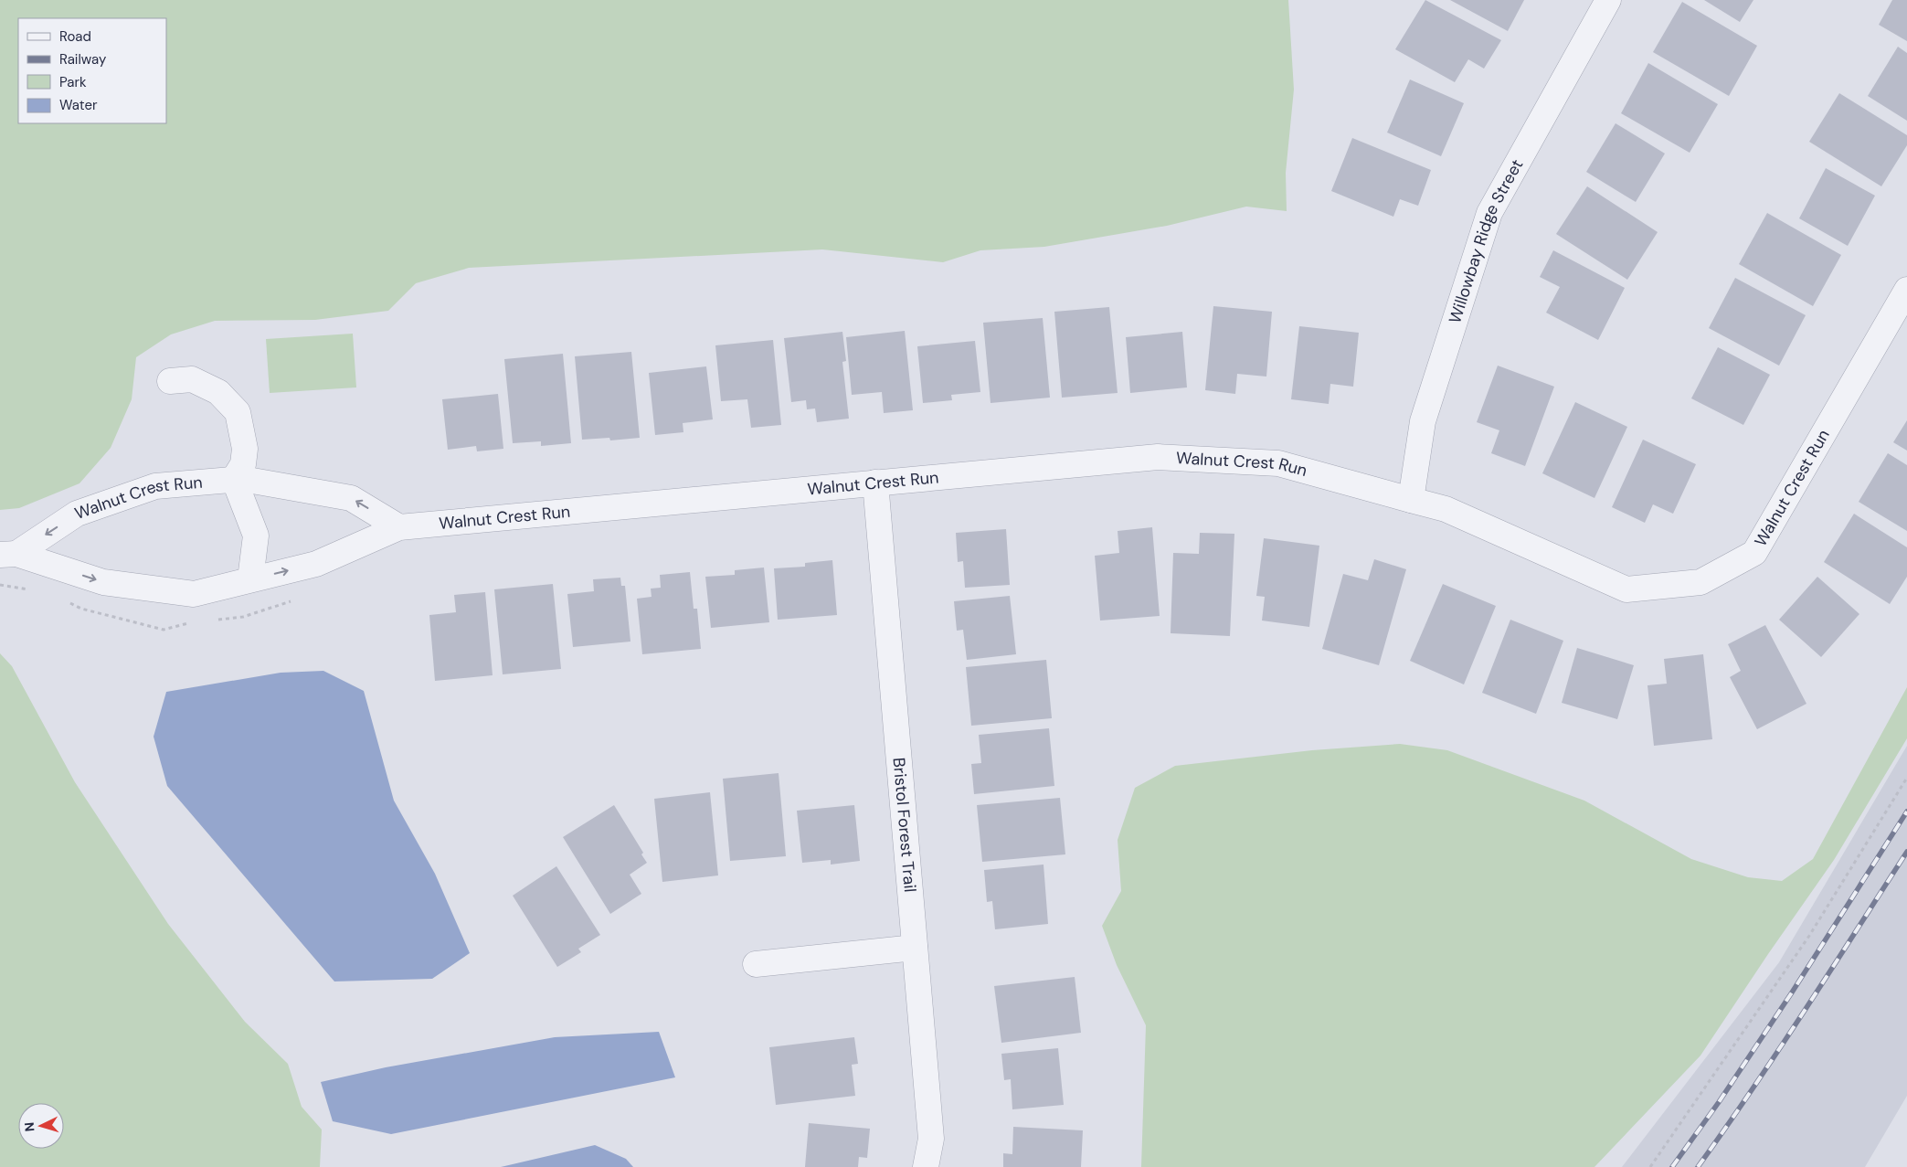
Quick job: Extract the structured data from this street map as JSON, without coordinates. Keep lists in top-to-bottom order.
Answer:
{
  "streets": {
    "street": ["Willowbay Ridge Street", "Walnut Crest Run", "Bristol Forest Trail"]
  },
  "crossings": [
    ["Willowbay Ridge Street", "Walnut Crest Run"],
    ["Walnut Crest Run", "Bristol Forest Trail"]
  ],
  "legend": [
    "Road",
    "Railway",
    "Park",
    "Water"
  ],
  "north": "left"
}
